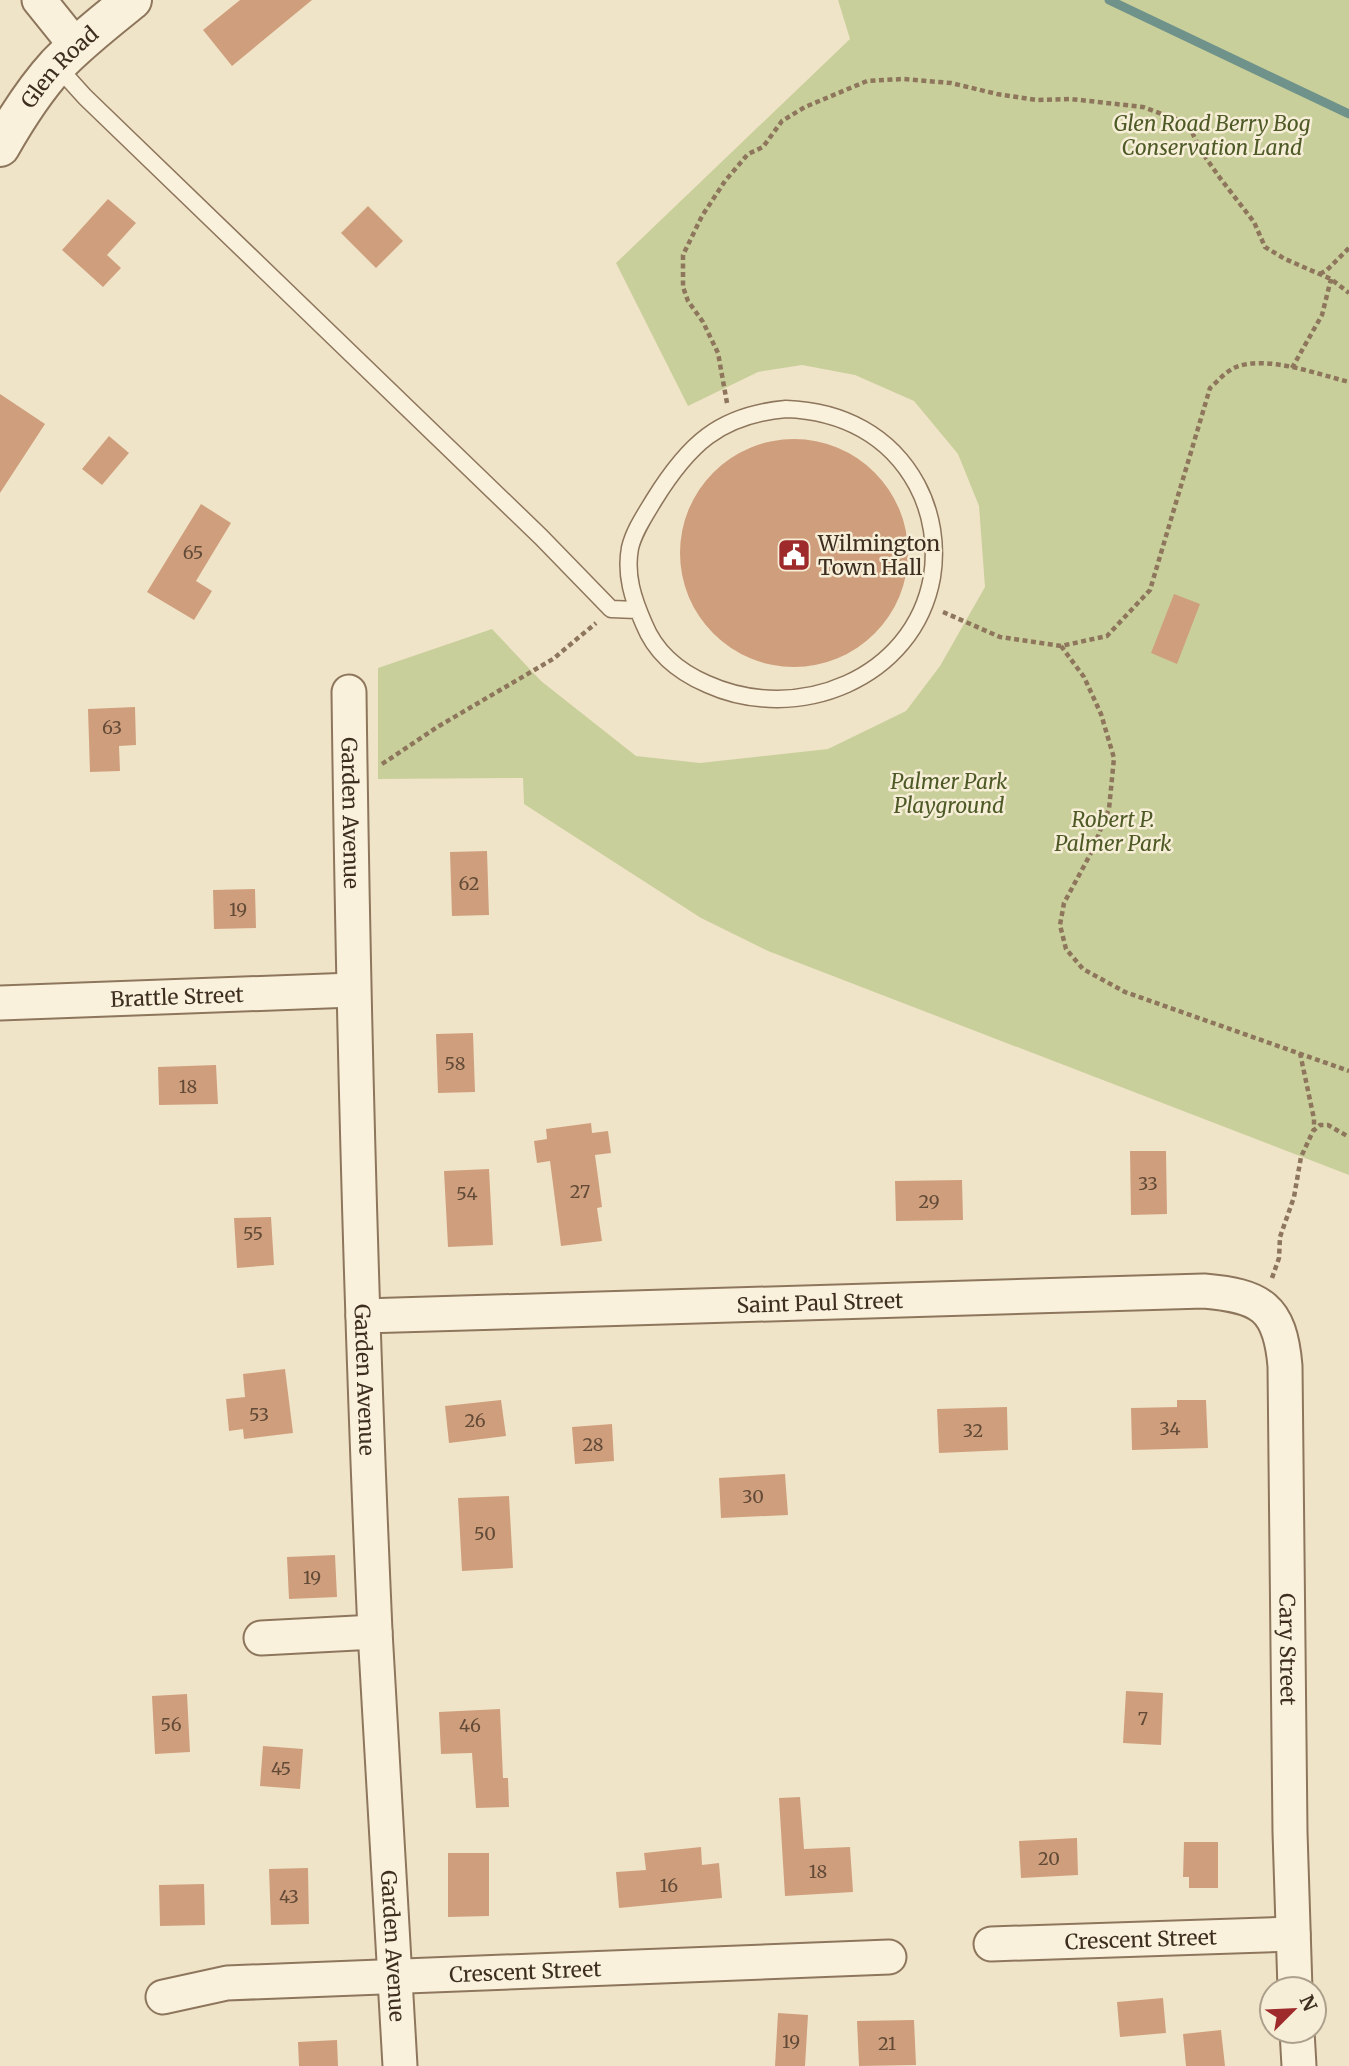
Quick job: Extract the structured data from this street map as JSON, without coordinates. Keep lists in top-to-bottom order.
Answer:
{
  "streets": {
    "street": [
      "Glen Road",
      "Garden Avenue",
      "Brattle Street",
      "Saint Paul Street",
      "Cary Street",
      "Crescent Street"
    ]
  },
  "crossings": [
    ["Garden Avenue", "Brattle Street"],
    ["Garden Avenue", "Saint Paul Street"],
    ["Garden Avenue", "Crescent Street"],
    ["Saint Paul Street", "Cary Street"],
    ["Cary Street", "Crescent Street"]
  ],
  "parks": ["Glen Road Berry Bog Conservation Land", "Palmer Park Playground", "Robert P. Palmer Park"],
  "places": {
    "public building": ["Wilmington Town Hall"]
  },
  "house_numbers": [
    "65",
    "63",
    "62",
    "19",
    "58",
    "18",
    "33",
    "27",
    "54",
    "29",
    "55",
    "53",
    "26",
    "34",
    "32",
    "28",
    "30",
    "50",
    "19",
    "7",
    "56",
    "46",
    "45",
    "20",
    "18",
    "16",
    "43",
    "19",
    "21"
  ],
  "north": "top right"
}
